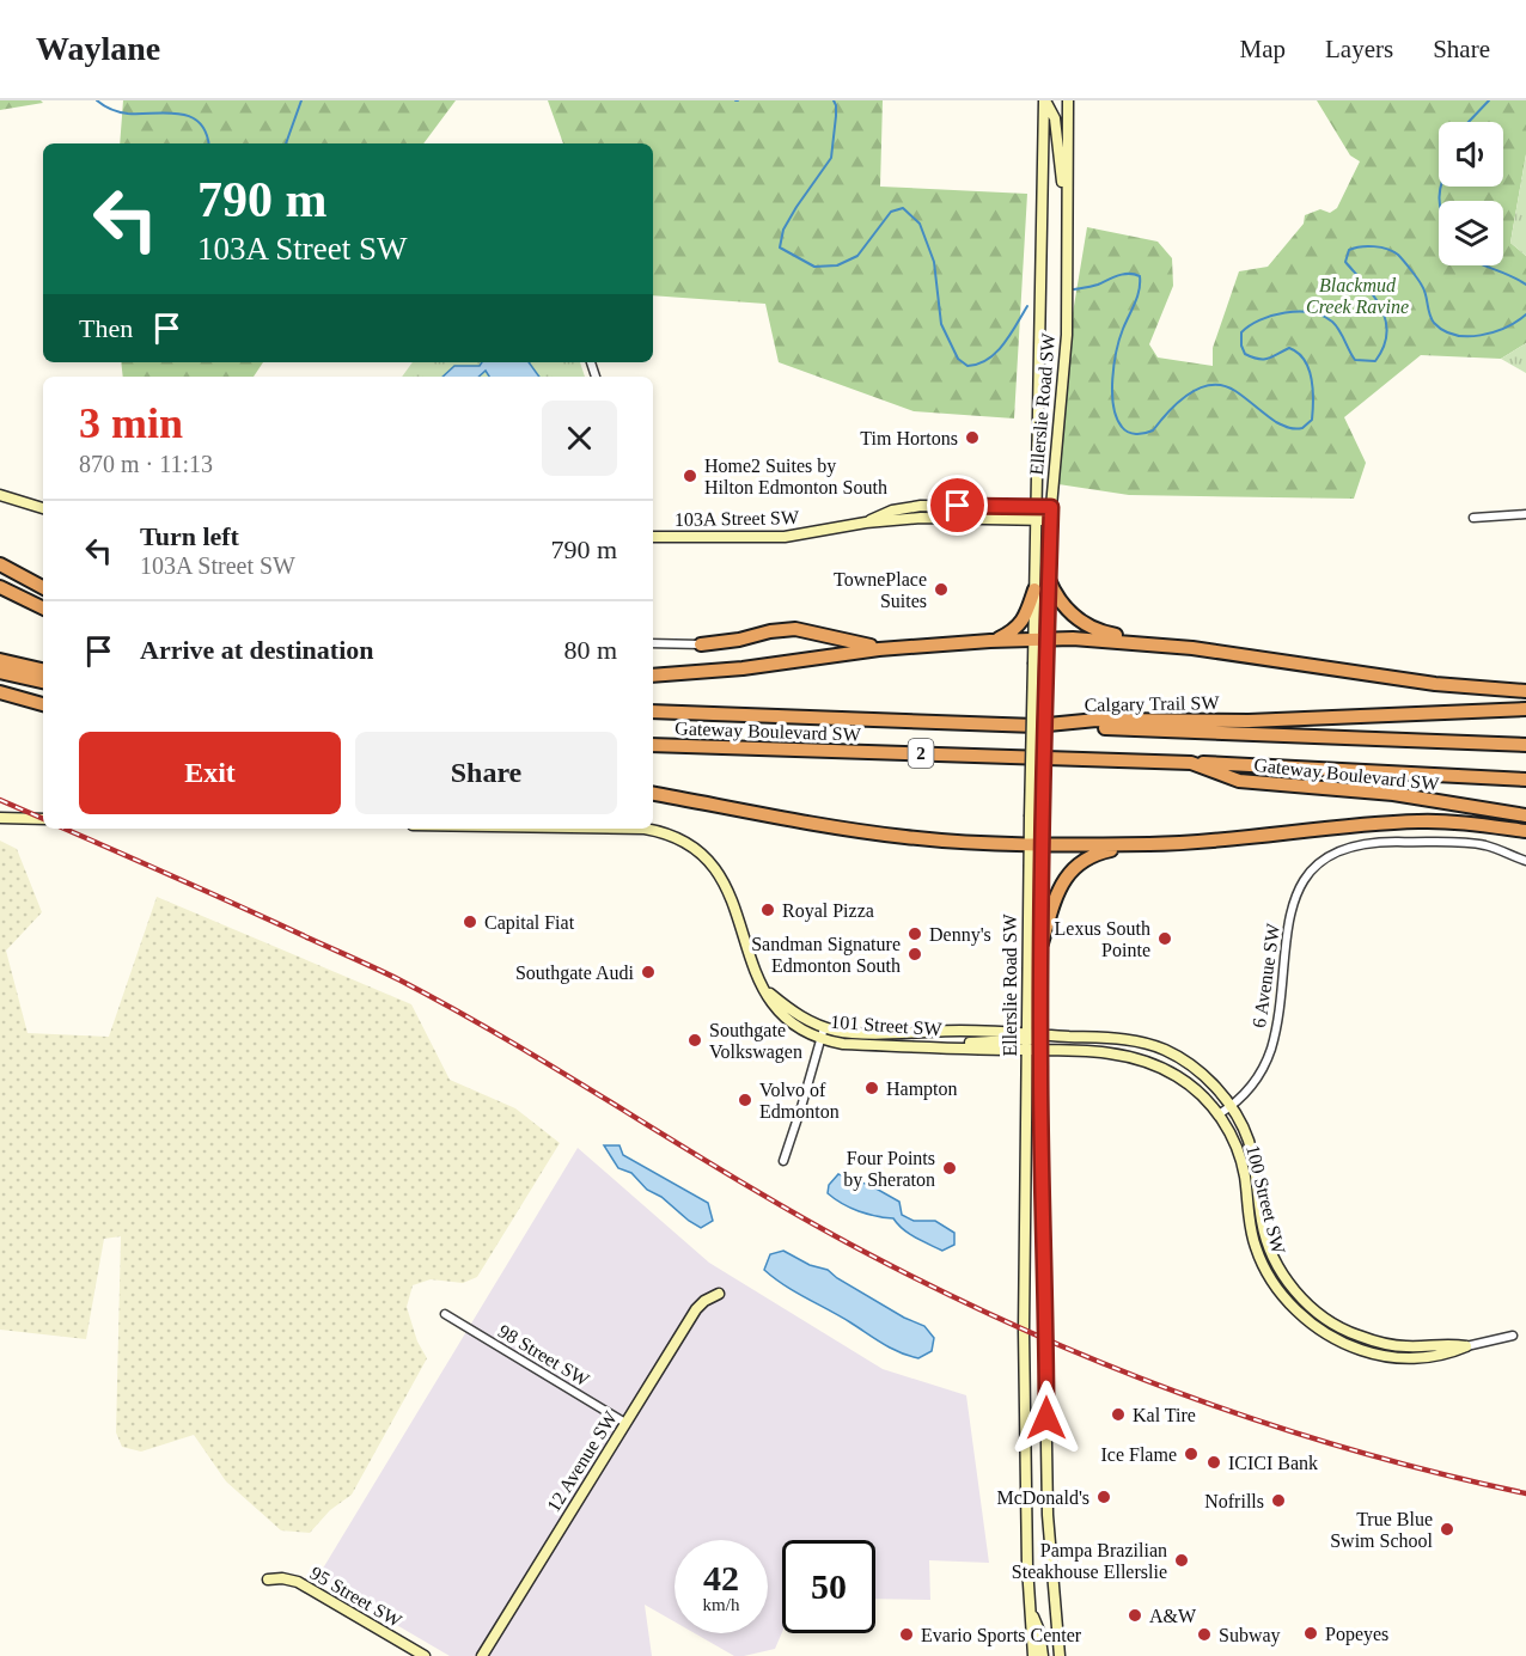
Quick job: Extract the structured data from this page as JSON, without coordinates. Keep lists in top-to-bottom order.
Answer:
{
  "streets": {
    "highway": ["Calgary Trail SW", "Gateway Boulevard SW", "2"],
    "street": [
      "Ellerslie Road SW",
      "103A Street SW",
      "6 Avenue SW",
      "101 Street SW",
      "100 Street SW",
      "98 Street SW",
      "12 Avenue SW",
      "95 Street SW"
    ]
  },
  "crossings": [
    ["Ellerslie Road SW", "103A Street SW"],
    ["Ellerslie Road SW", "101 Street SW"],
    ["Ellerslie Road SW", "100 Street SW"],
    ["6 Avenue SW", "100 Street SW"],
    ["101 Street SW", "100 Street SW"],
    ["98 Street SW", "12 Avenue SW"]
  ],
  "parks": ["Blackmud Creek Ravine"],
  "places": [
    "Tim Hortons",
    "Home2 Suites by Hilton Edmonton South",
    "TownePlace Suites",
    "Royal Pizza",
    "Capital Fiat",
    "Denny's",
    "Lexus South Pointe",
    "Sandman Signature Edmonton South",
    "Southgate Audi",
    "Southgate Volkswagen",
    "Hampton",
    "Volvo of Edmonton",
    "Four Points by Sheraton",
    "Kal Tire",
    "Ice Flame",
    "ICICI Bank",
    "McDonald's",
    "Nofrills",
    "True Blue Swim School",
    "Pampa Brazilian Steakhouse Ellerslie",
    "A&W",
    "Popeyes",
    "Evario Sports Center",
    "Subway"
  ],
  "page": {
    "header": "Waylane",
    "nav": ["Map", "Layers", "Share"],
    "turn": ["790 m", "103A Street SW"],
    "then": "Then",
    "heading": ["3 min", "870 m · 11:13"],
    "list": [
      {
        "name": "Turn left",
        "note": "103A Street SW",
        "value": "790 m"
      },
      {
        "name": "Arrive at destination",
        "value": "80 m"
      }
    ],
    "buttons": ["Exit", "Share"],
    "speed": "42 km/h",
    "limit": "50"
  }
}
